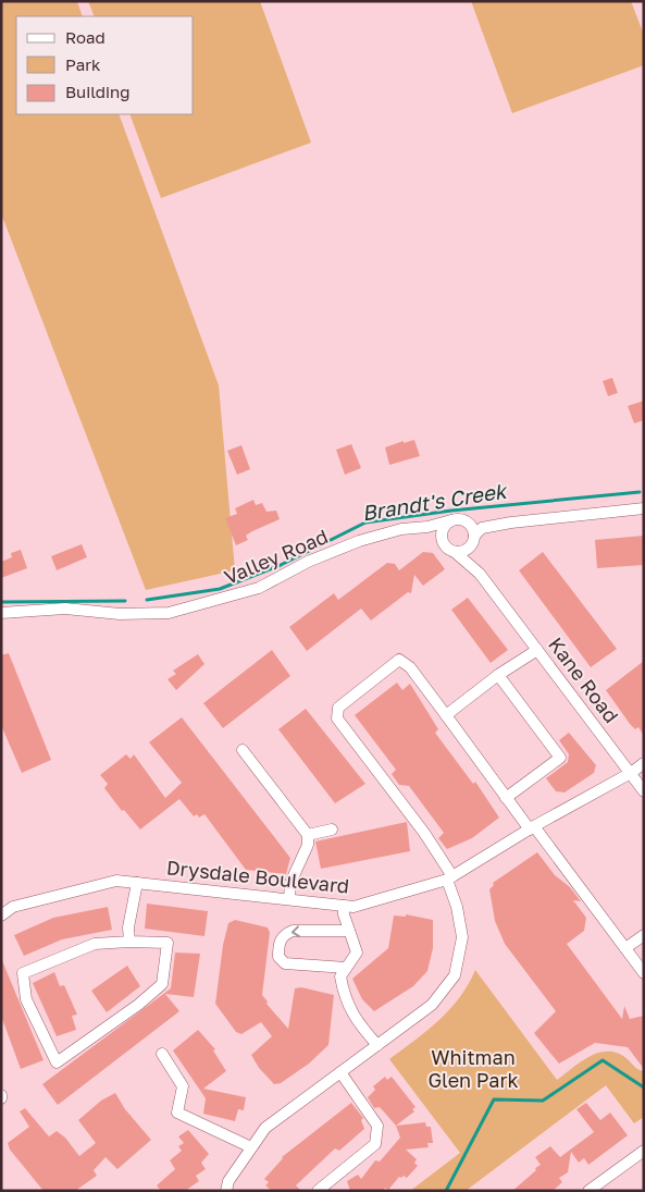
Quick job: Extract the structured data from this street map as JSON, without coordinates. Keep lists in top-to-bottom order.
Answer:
{
  "streets": {
    "street": ["Valley Road", "Kane Road", "Drysdale Boulevard"]
  },
  "crossings": [
    ["Valley Road", "Kane Road"],
    ["Kane Road", "Drysdale Boulevard"]
  ],
  "water": ["Brandt's Creek"],
  "parks": ["Whitman Glen Park"],
  "legend": ["Road", "Park", "Building"]
}
